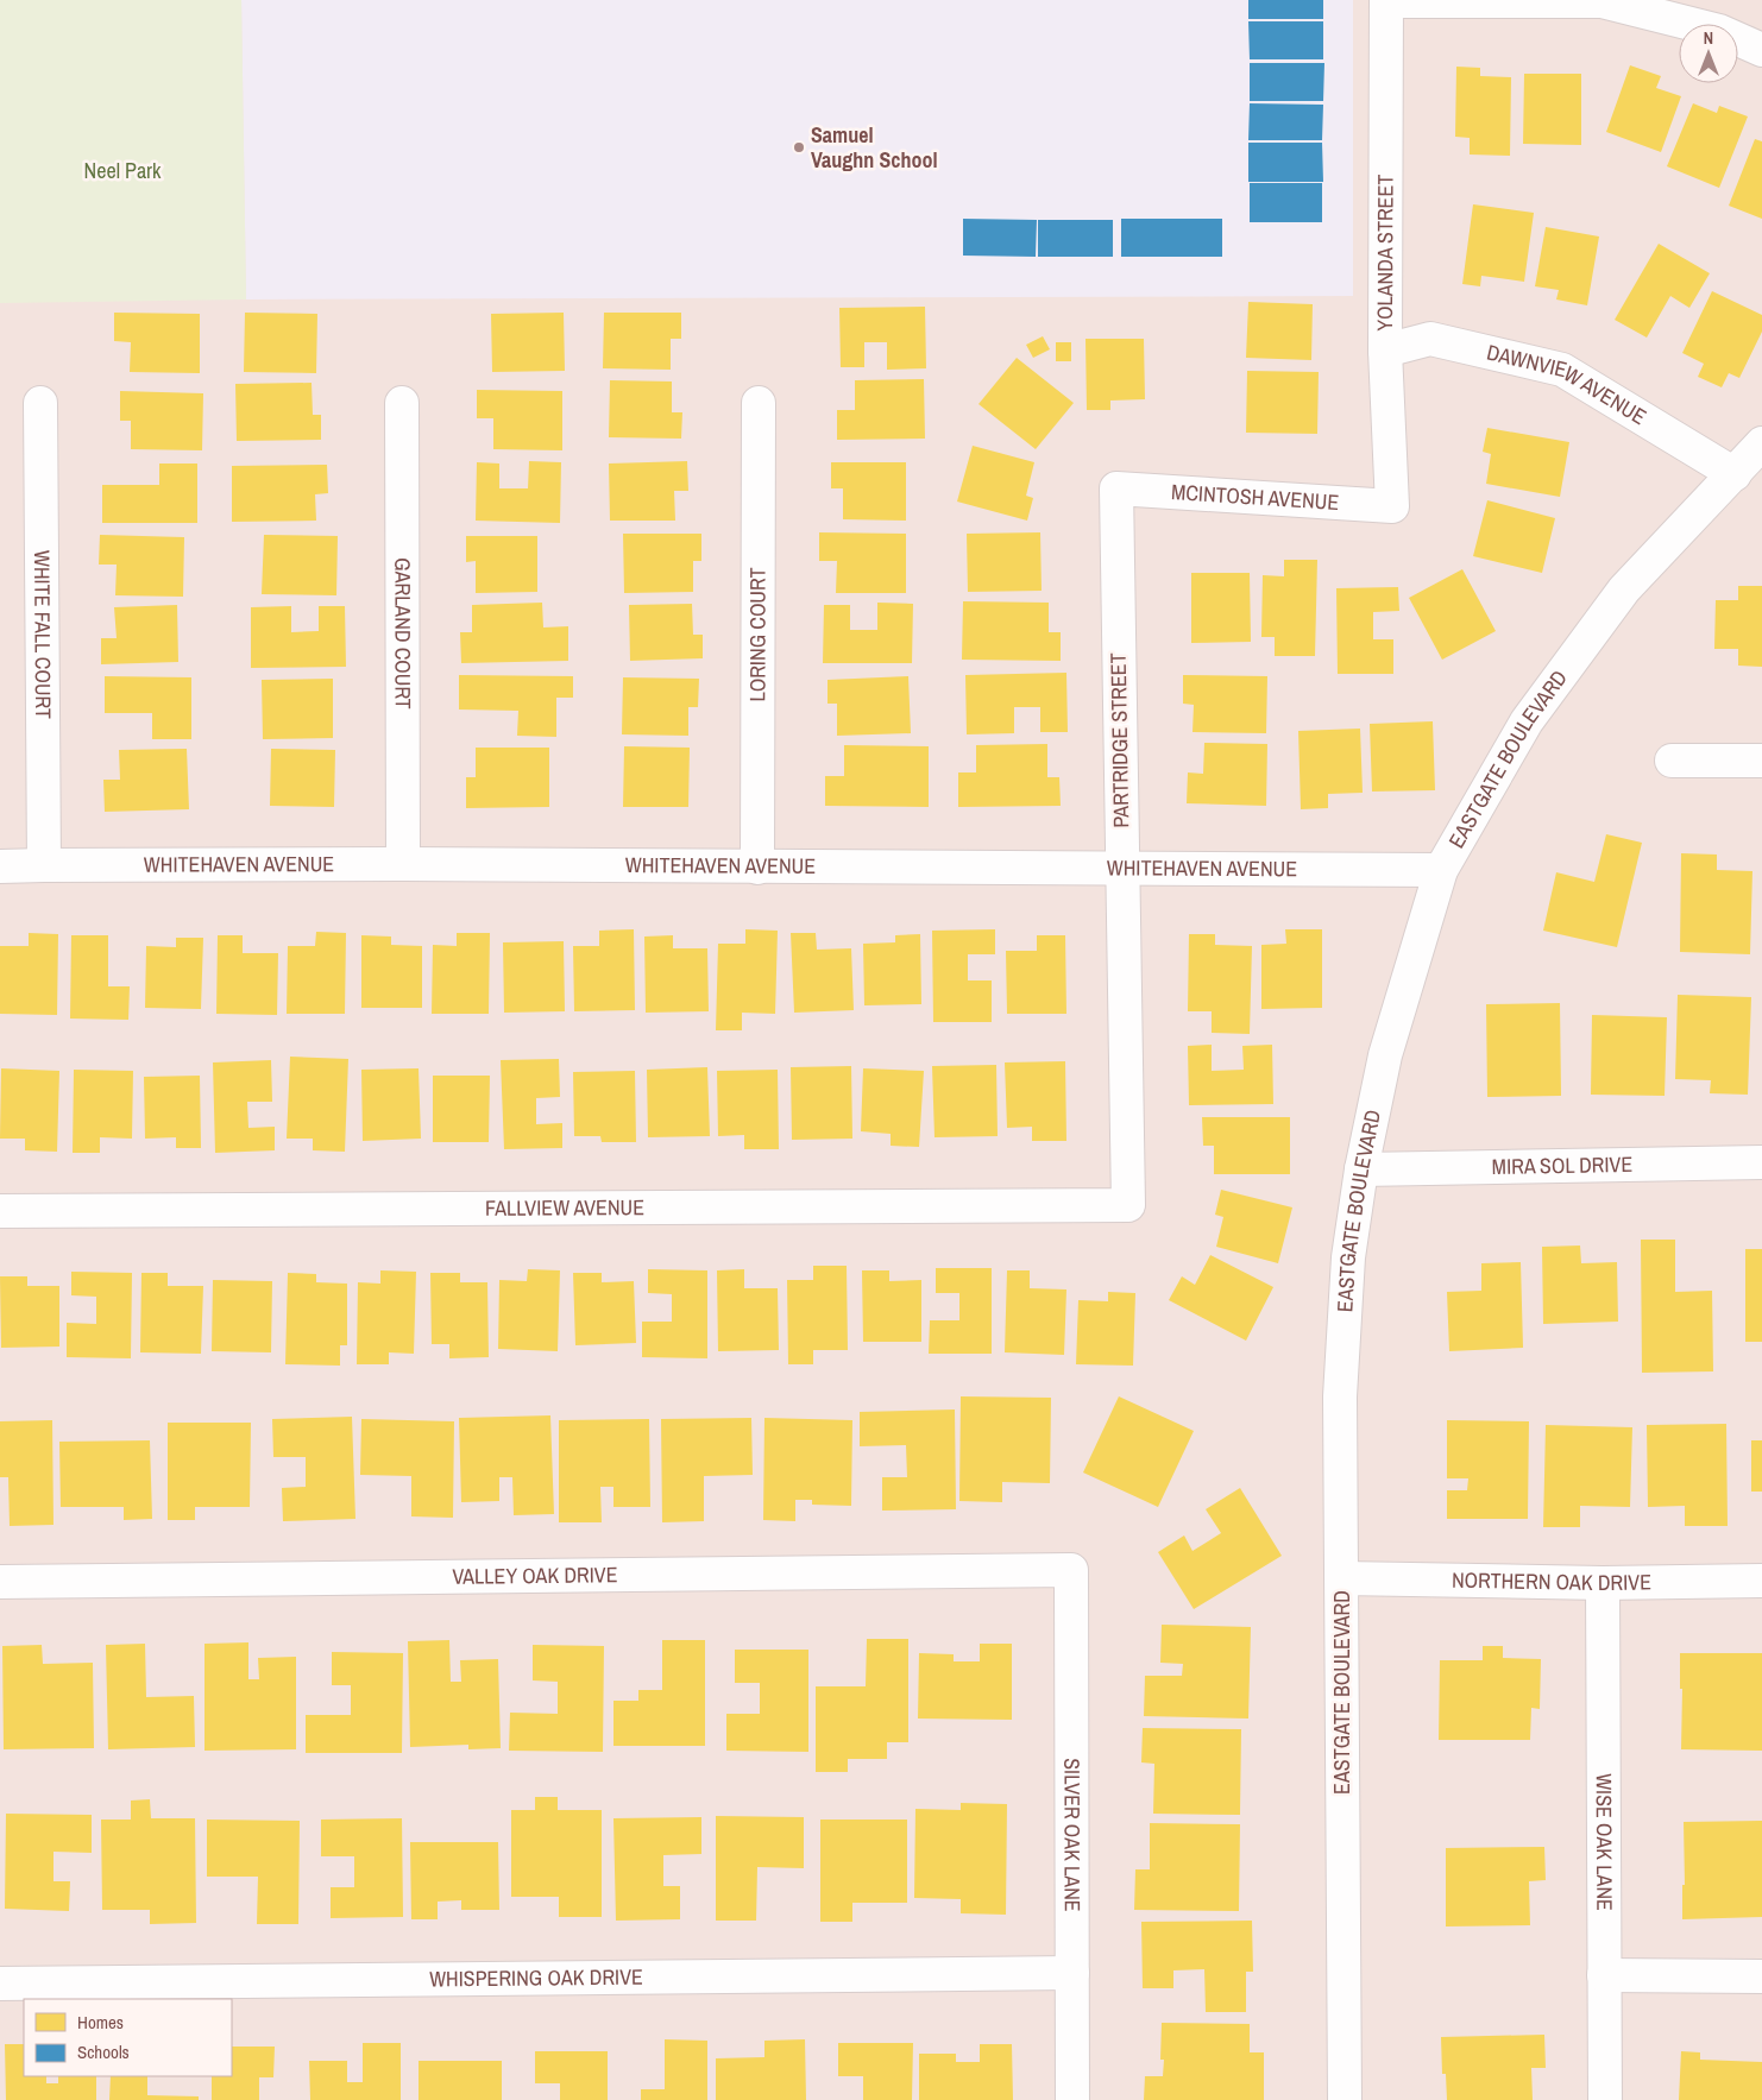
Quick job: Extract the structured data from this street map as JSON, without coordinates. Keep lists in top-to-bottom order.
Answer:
{
  "streets": {
    "street": [
      "YOLANDA STREET",
      "DAWNVIEW AVENUE",
      "MCINTOSH AVENUE",
      "WHITE FALL COURT",
      "GARLAND COURT",
      "LORING COURT",
      "PARTRIDGE STREET",
      "EASTGATE BOULEVARD",
      "WHITEHAVEN AVENUE",
      "MIRA SOL DRIVE",
      "FALLVIEW AVENUE",
      "VALLEY OAK DRIVE",
      "NORTHERN OAK DRIVE",
      "SILVER OAK LANE",
      "WISE OAK LANE",
      "WHISPERING OAK DRIVE"
    ]
  },
  "crossings": [
    ["YOLANDA STREET", "DAWNVIEW AVENUE"],
    ["YOLANDA STREET", "MCINTOSH AVENUE"],
    ["DAWNVIEW AVENUE", "EASTGATE BOULEVARD"],
    ["MCINTOSH AVENUE", "PARTRIDGE STREET"],
    ["WHITE FALL COURT", "WHITEHAVEN AVENUE"],
    ["GARLAND COURT", "WHITEHAVEN AVENUE"],
    ["LORING COURT", "WHITEHAVEN AVENUE"],
    ["PARTRIDGE STREET", "WHITEHAVEN AVENUE"],
    ["PARTRIDGE STREET", "FALLVIEW AVENUE"],
    ["EASTGATE BOULEVARD", "WHITEHAVEN AVENUE"],
    ["EASTGATE BOULEVARD", "MIRA SOL DRIVE"],
    ["EASTGATE BOULEVARD", "NORTHERN OAK DRIVE"],
    ["VALLEY OAK DRIVE", "SILVER OAK LANE"],
    ["NORTHERN OAK DRIVE", "WISE OAK LANE"],
    ["SILVER OAK LANE", "WHISPERING OAK DRIVE"]
  ],
  "parks": ["Neel Park"],
  "places": ["Samuel Vaughn School"],
  "legend": ["Homes", "Schools"],
  "north": "top"
}
